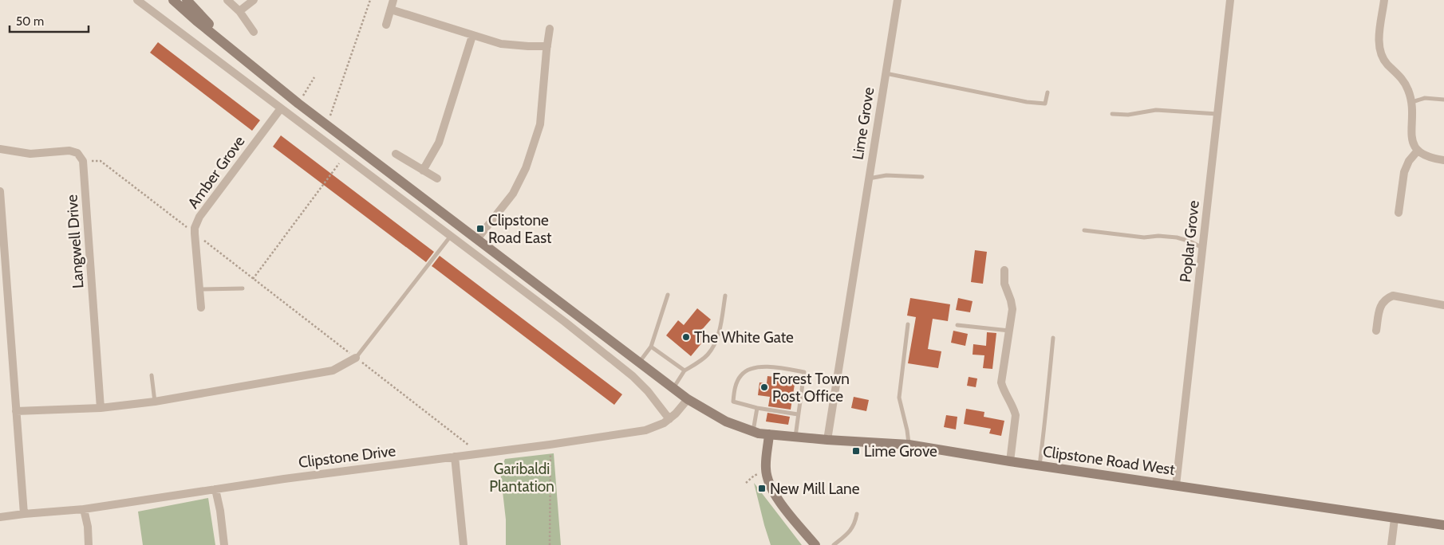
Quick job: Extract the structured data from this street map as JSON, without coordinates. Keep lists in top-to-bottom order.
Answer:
{
  "streets": {
    "main road": ["Clipstone Road West"],
    "street": [
      "Lime Grove",
      "Amber Grove",
      "Langwell Drive",
      "Poplar Grove",
      "Clipstone Drive"
    ]
  },
  "crossings": [
    ["Lime Grove", "Clipstone Road West"],
    ["Poplar Grove", "Clipstone Road West"]
  ],
  "parks": ["Garibaldi Plantation"],
  "places": {
    "transit": ["Clipstone Road East", "Lime Grove", "New Mill Lane"],
    "other": ["The White Gate", "Forest Town Post Office"]
  },
  "scale_bar": "50 m"
}
